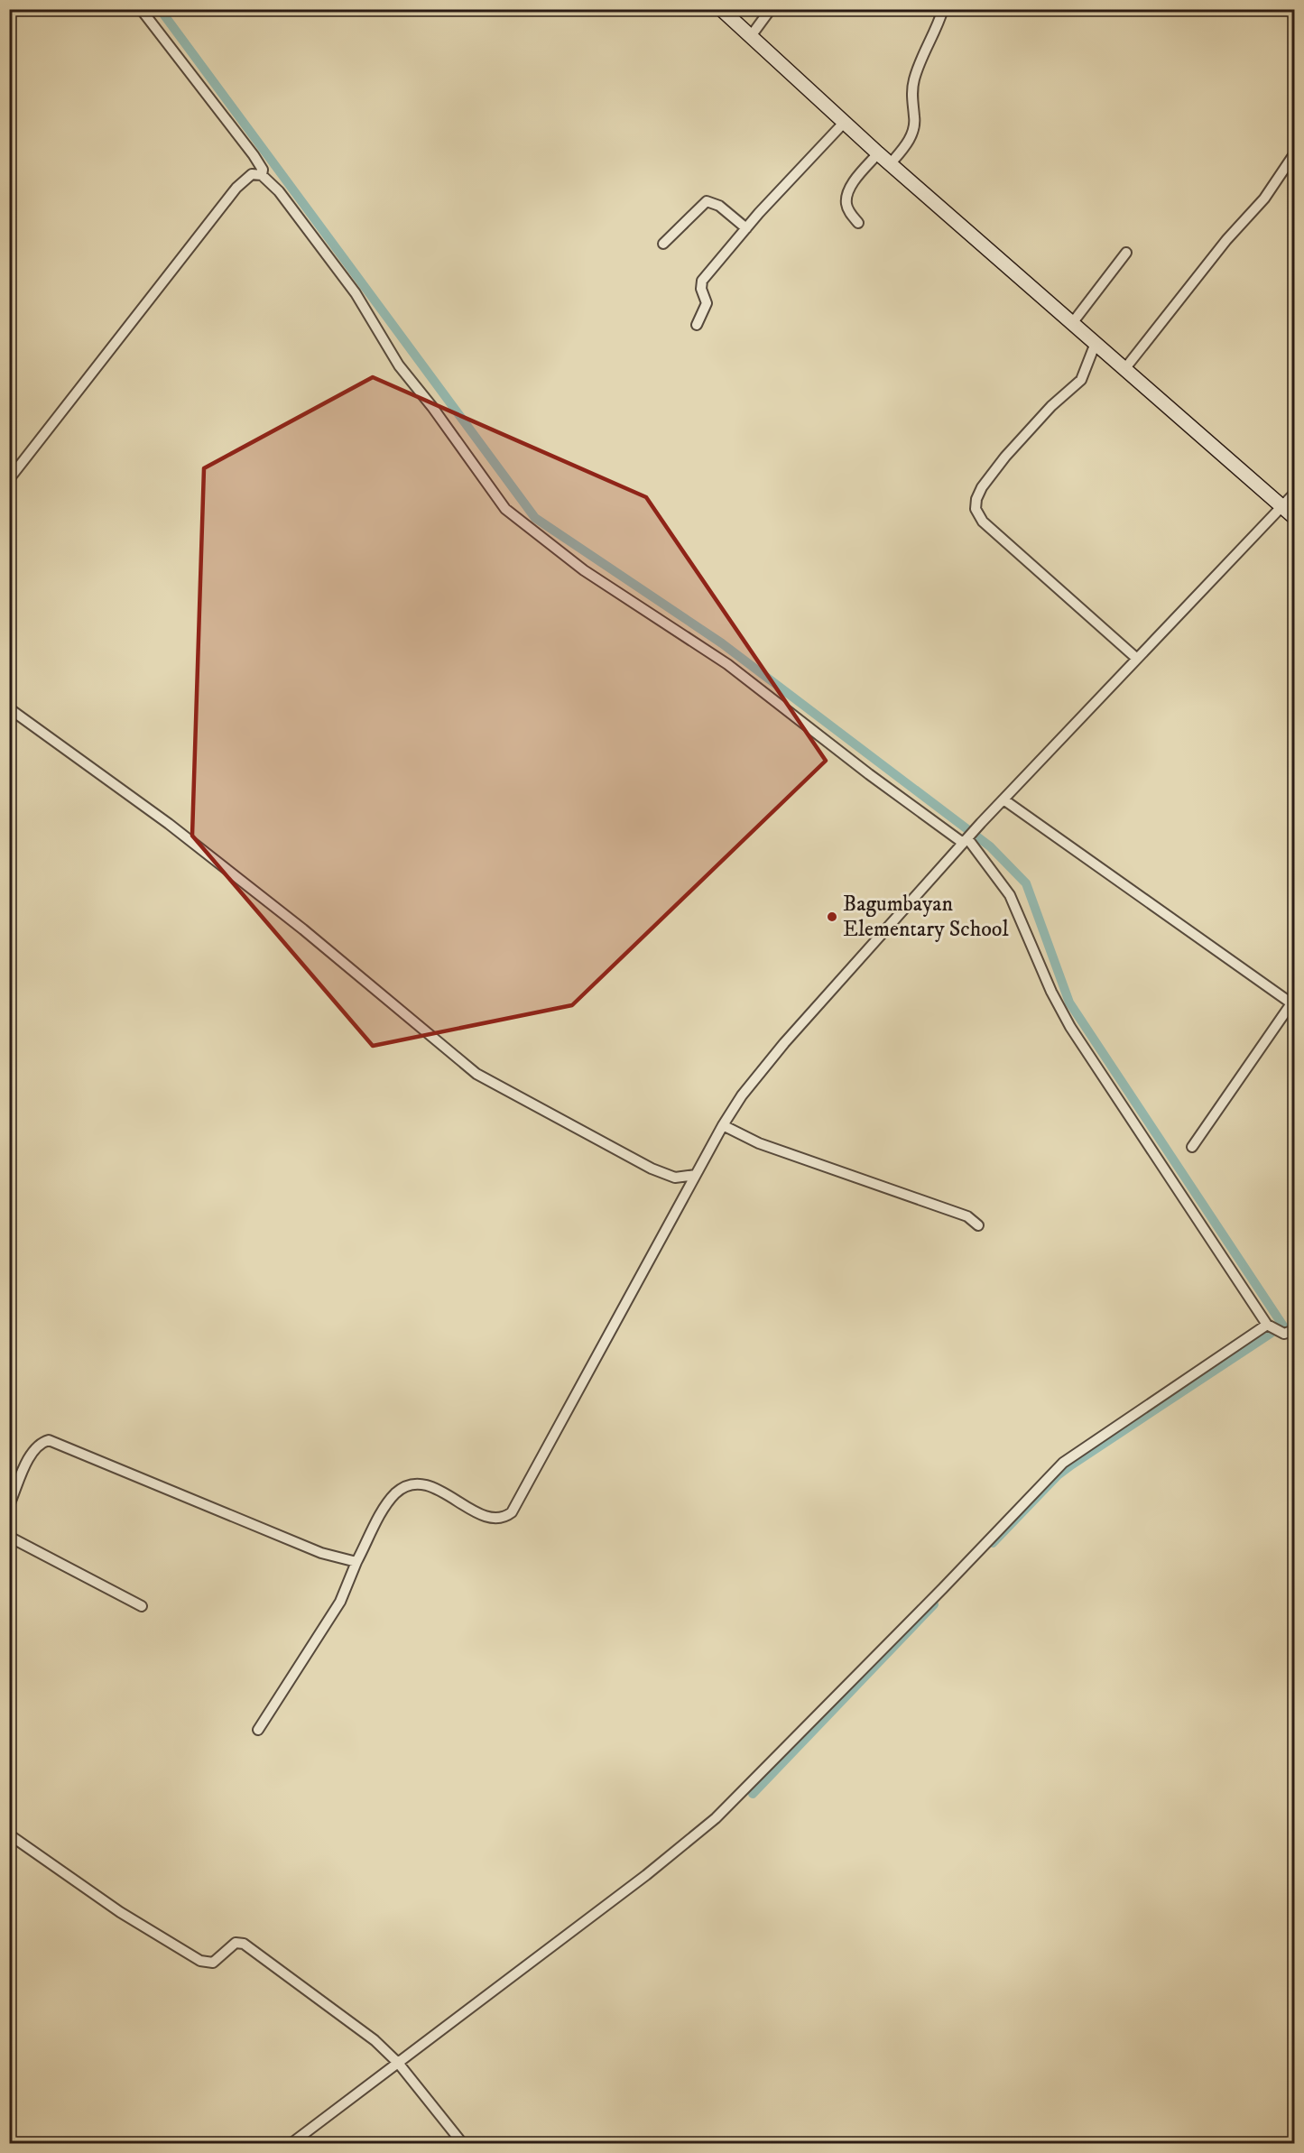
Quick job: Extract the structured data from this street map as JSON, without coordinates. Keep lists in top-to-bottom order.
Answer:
{
  "places": ["Bagumbayan Elementary School"]
}
